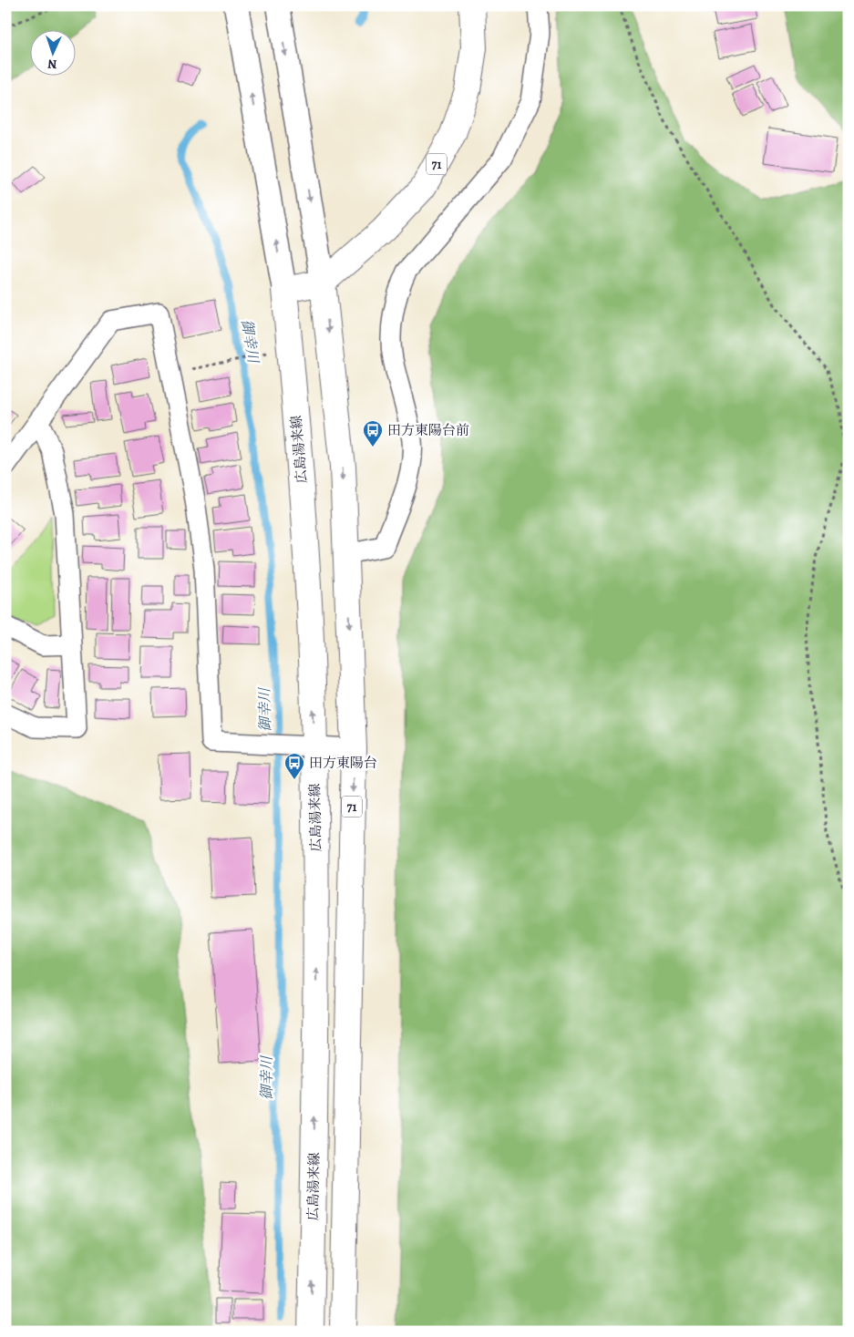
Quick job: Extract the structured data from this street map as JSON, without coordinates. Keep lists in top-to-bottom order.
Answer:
{
  "streets": {
    "main road": ["71", "広島湯来線"]
  },
  "crossings": [
    ["71", "広島湯来線"]
  ],
  "water": ["御幸川"],
  "places": {
    "bus stop": ["田方東陽台前", "田方東陽台"]
  },
  "north": "bottom"
}
